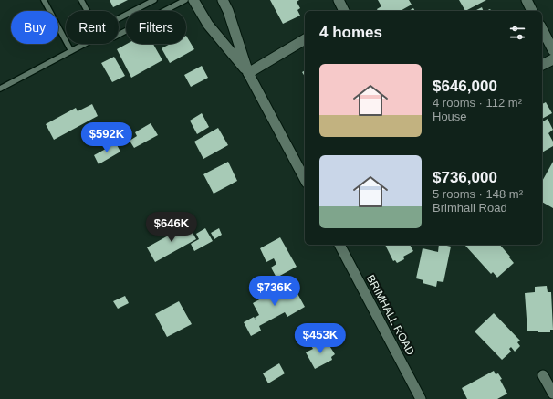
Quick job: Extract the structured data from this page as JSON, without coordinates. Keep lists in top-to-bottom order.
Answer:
{
  "streets": {
    "street": ["BRIMHALL ROAD"]
  },
  "page": {
    "chip": ["Buy", "Rent", "Filters"],
    "heading": "4 homes",
    "list": [
      {
        "name": "$646,000",
        "note": "4 rooms · 112 m² · House"
      },
      {
        "name": "$736,000",
        "note": "5 rooms · 148 m² · Brimhall Road"
      }
    ],
    "price": [
      "$592K",
      "$646K",
      "$736K",
      "$453K"
    ]
  }
}
